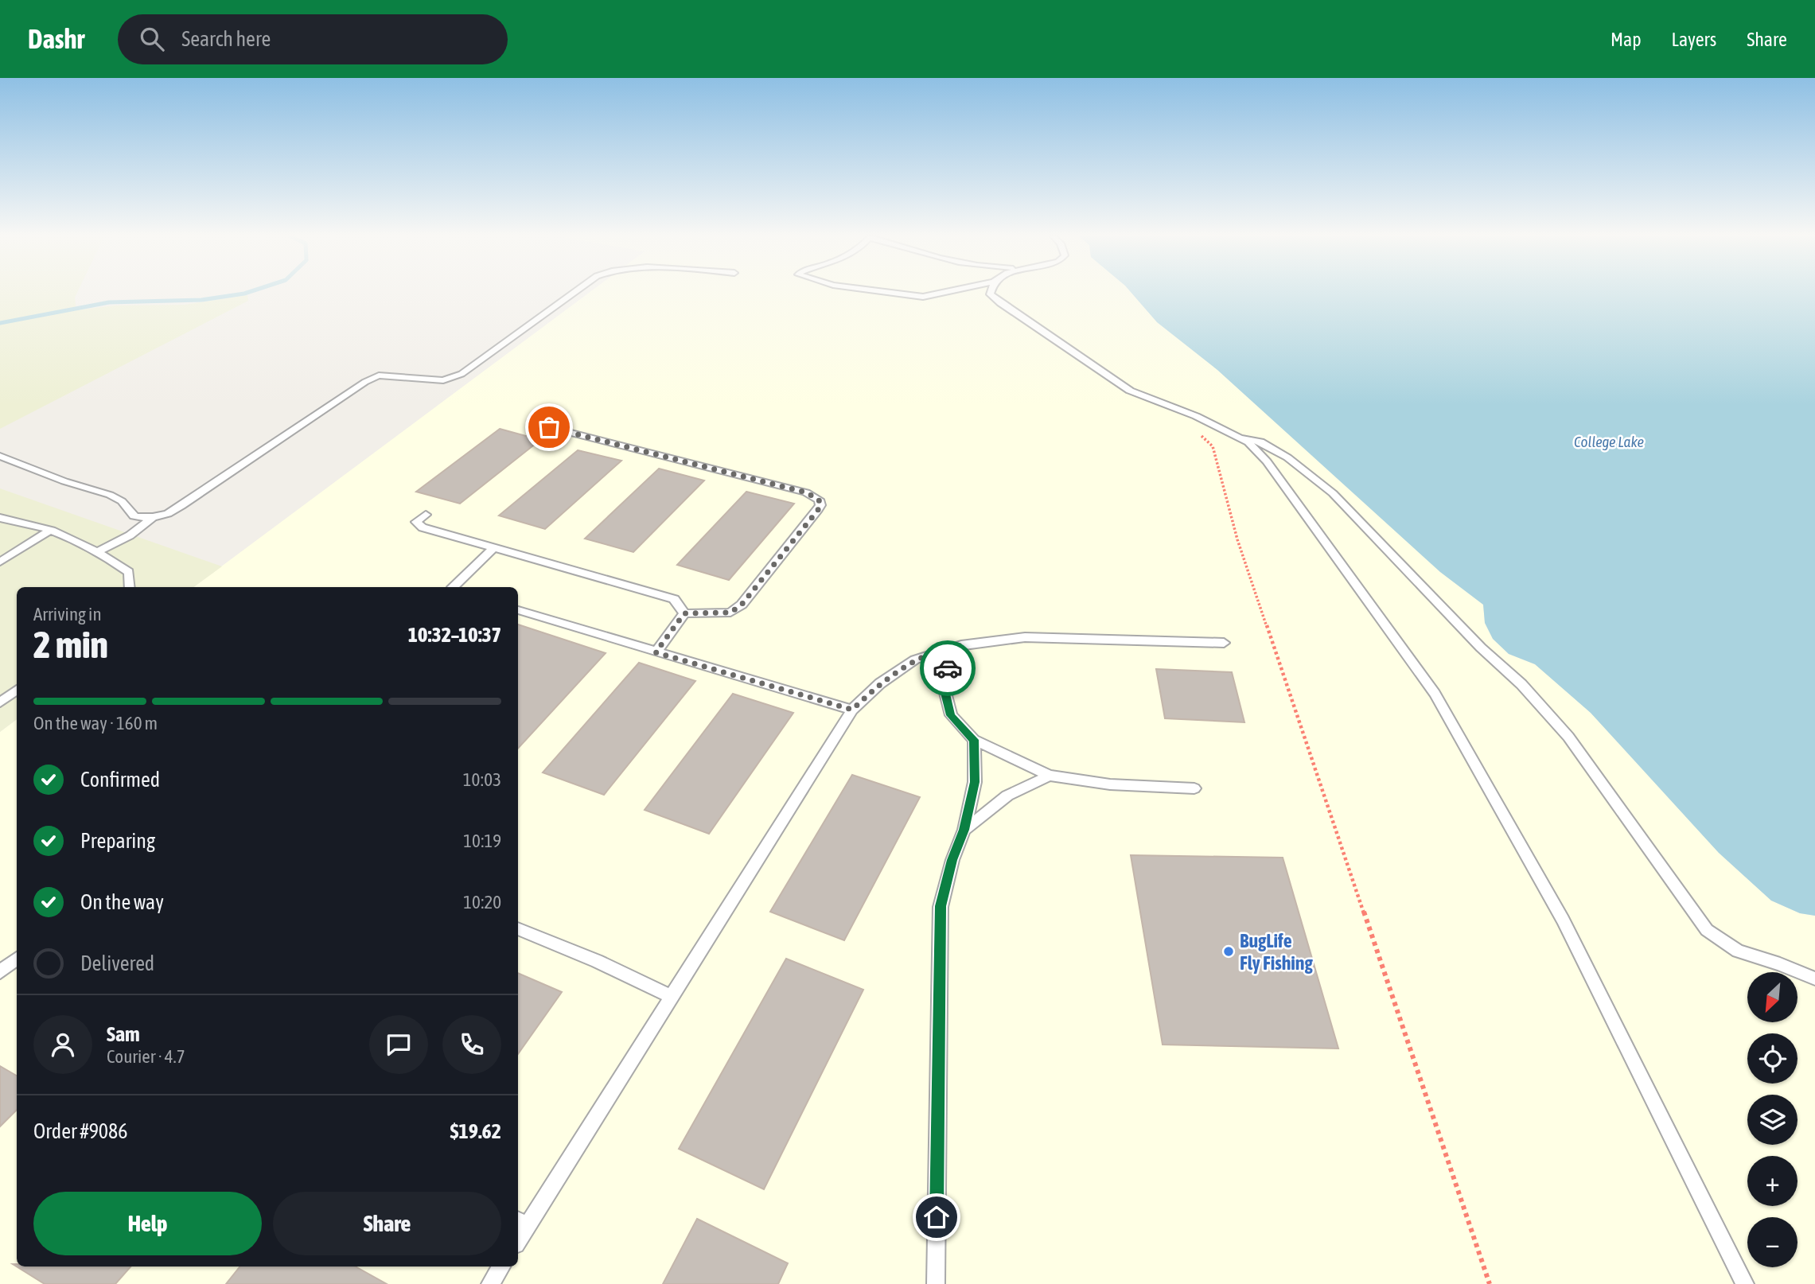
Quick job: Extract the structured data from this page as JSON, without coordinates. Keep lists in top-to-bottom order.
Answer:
{
  "water": ["College Lake"],
  "places": ["BugLife Fly Fishing"],
  "north": "bottom left",
  "page": {
    "header": "Dashr",
    "search": "Search here",
    "nav": ["Map", "Layers", "Share"],
    "heading": ["2 min", "Arriving in", "10:32–10:37"],
    "panel": [
      "Sam",
      "Courier · 4.7",
      "Order #9086",
      "$19.62"
    ],
    "bar": "On the way · 160 m",
    "list": [
      ["Confirmed", "10:03"],
      ["Preparing", "10:19"],
      ["On the way", "10:20"],
      "Delivered"
    ],
    "map_buttons": ["+", "−"],
    "buttons": ["Help", "Share"]
  }
}
